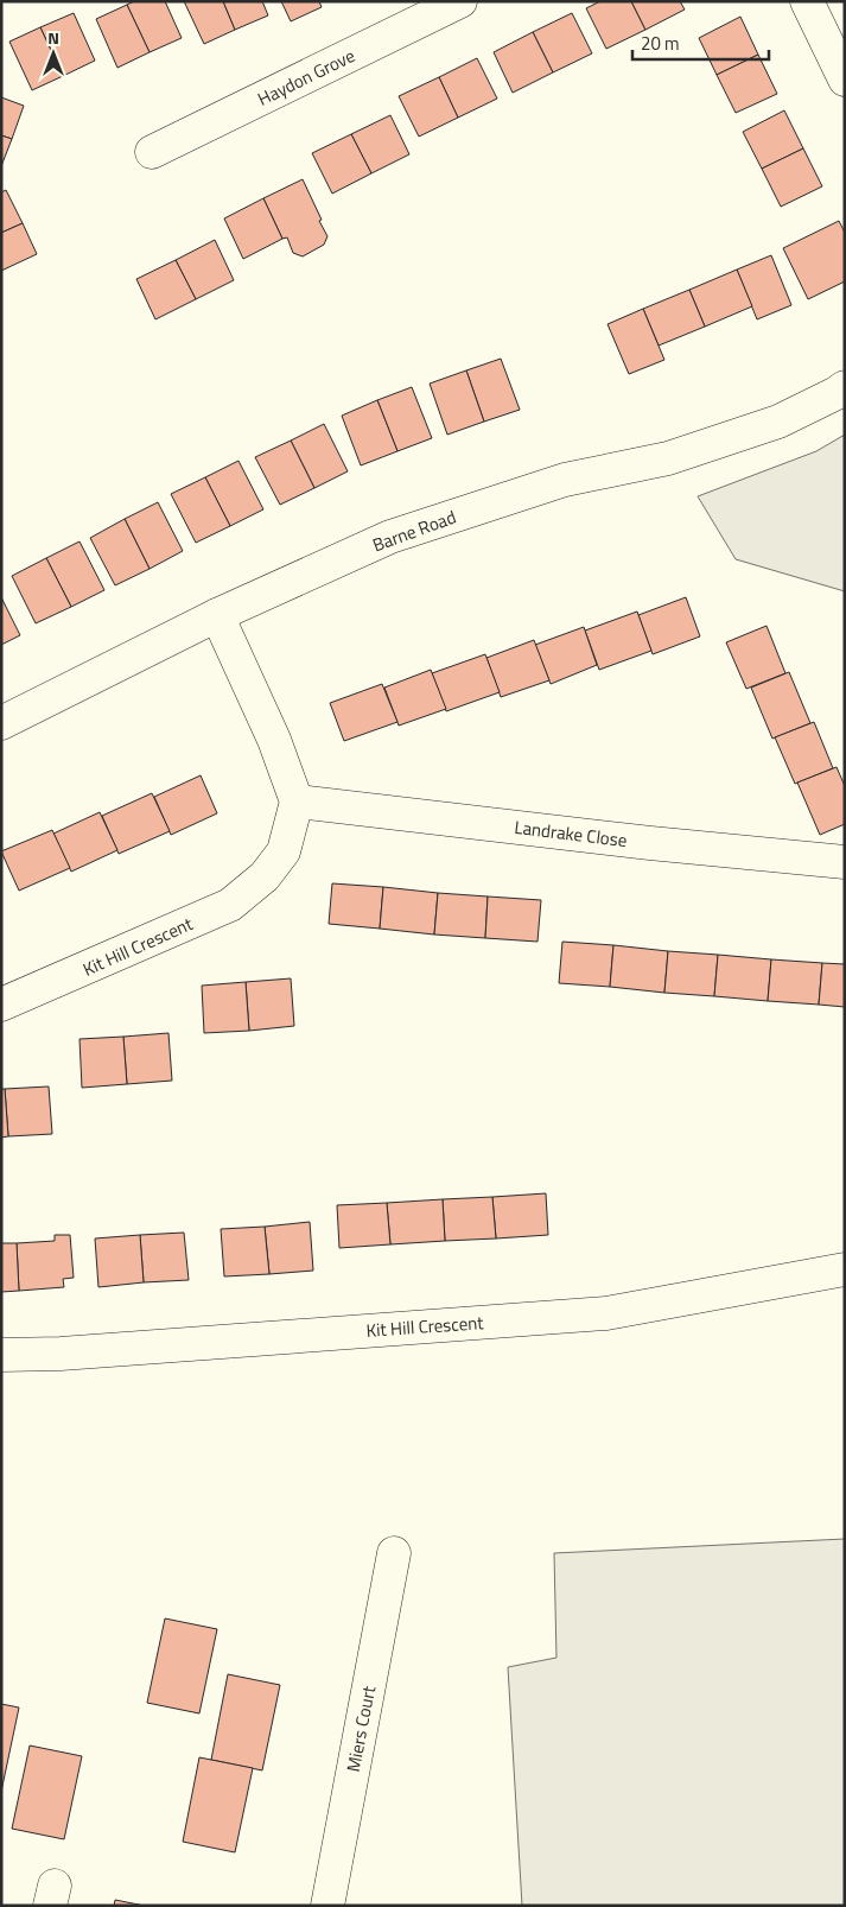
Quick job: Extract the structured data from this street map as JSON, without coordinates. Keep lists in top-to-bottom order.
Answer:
{
  "streets": {
    "street": [
      "Haydon Grove",
      "Barne Road",
      "Landrake Close",
      "Kit Hill Crescent",
      "Miers Court"
    ]
  },
  "crossings": [
    ["Landrake Close", "Kit Hill Crescent"]
  ],
  "scale_bar": "20 m",
  "north": "top"
}
